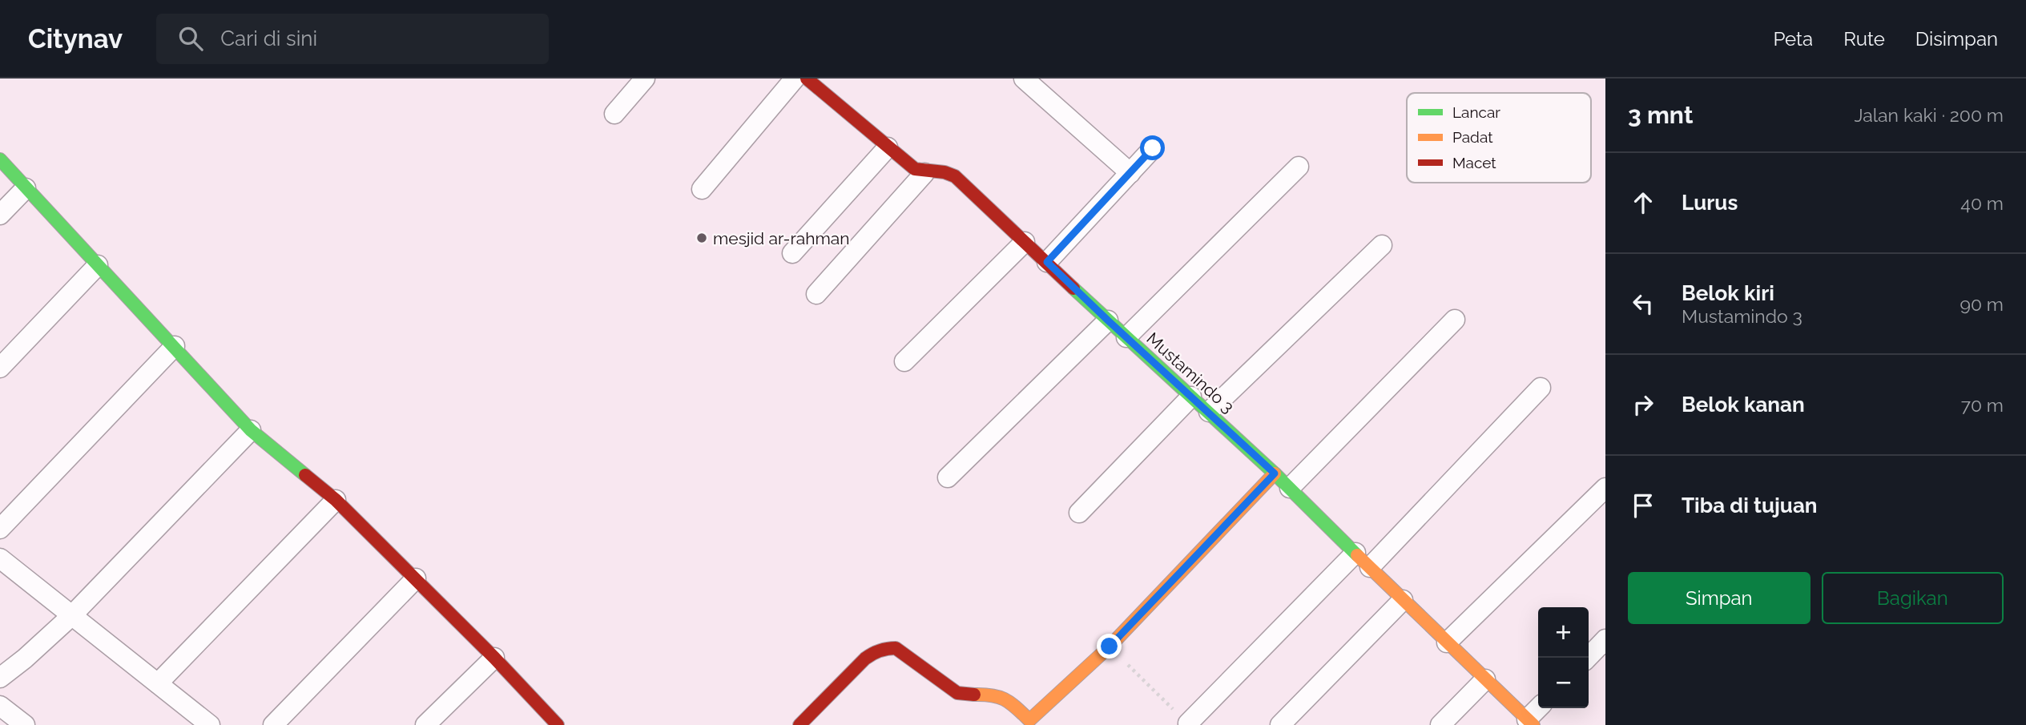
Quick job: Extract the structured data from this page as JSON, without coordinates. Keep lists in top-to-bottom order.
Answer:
{
  "streets": {
    "street": ["Mustamindo 3"]
  },
  "places": ["mesjid ar-rahman"],
  "legend": ["Lancar", "Padat", "Macet"],
  "page": {
    "header": "Citynav",
    "search": "Cari di sini",
    "nav": ["Peta", "Rute", "Disimpan"],
    "heading": ["3 mnt", "Jalan kaki · 200 m"],
    "list": [
      ["Lurus", "40 m"],
      ["Belok kiri", "Mustamindo 3", "90 m"],
      ["Belok kanan", "70 m"],
      "Tiba di tujuan"
    ],
    "buttons": ["Simpan", "Bagikan"],
    "map_buttons": ["+", "−"]
  }
}
